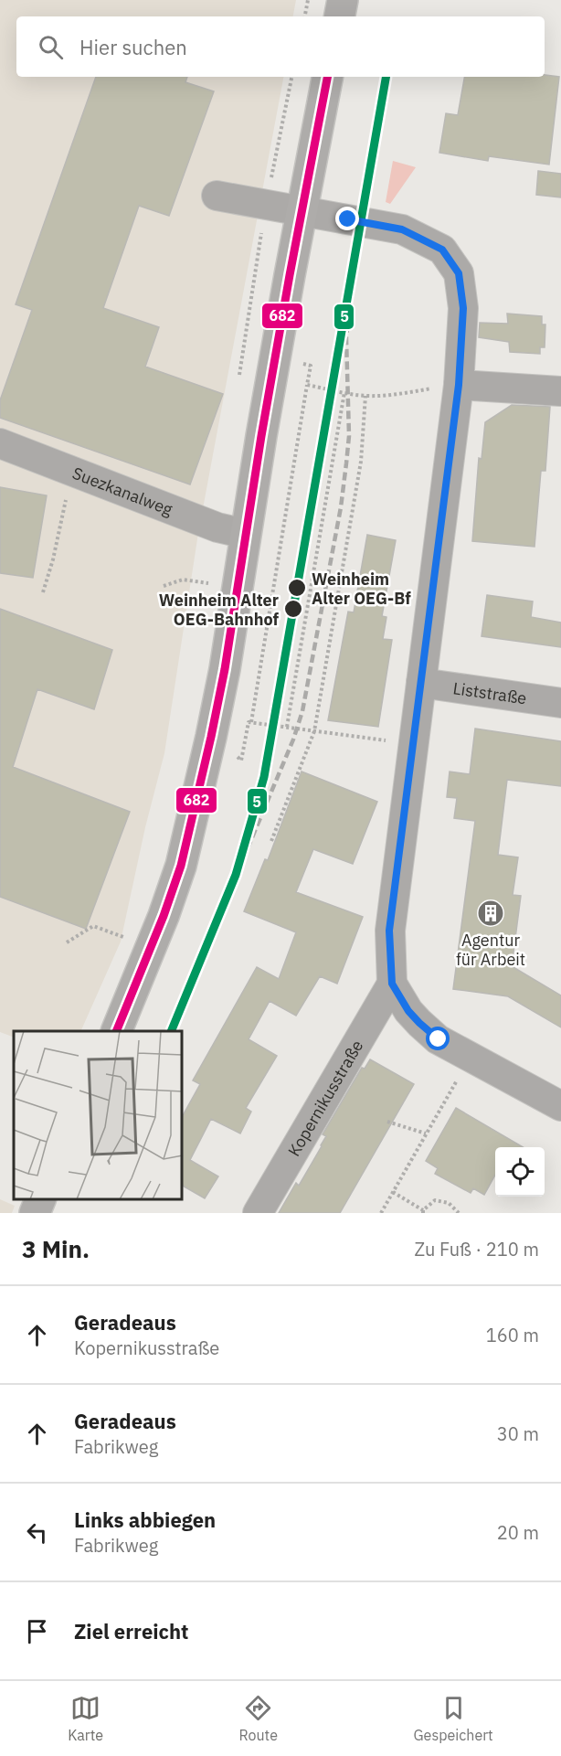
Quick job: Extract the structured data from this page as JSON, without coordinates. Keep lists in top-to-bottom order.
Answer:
{
  "streets": {
    "street": ["Suezkanalweg", "Liststraße", "Kopernikusstraße"]
  },
  "places": {
    "other": ["Weinheim Alter OEG-Bf", "Weinheim Alter OEG-Bahnhof"],
    "building": ["Agentur für Arbeit"]
  },
  "lines": ["transit line 5", "transit line 682"],
  "page": {
    "search": "Hier suchen",
    "heading": ["3 Min.", "Zu Fuß · 210 m"],
    "list": [
      ["Geradeaus", "Kopernikusstraße", "160 m"],
      ["Geradeaus", "Fabrikweg", "30 m"],
      ["Links abbiegen", "Fabrikweg", "20 m"],
      "Ziel erreicht"
    ],
    "nav": ["Karte", "Route", "Gespeichert"]
  }
}
